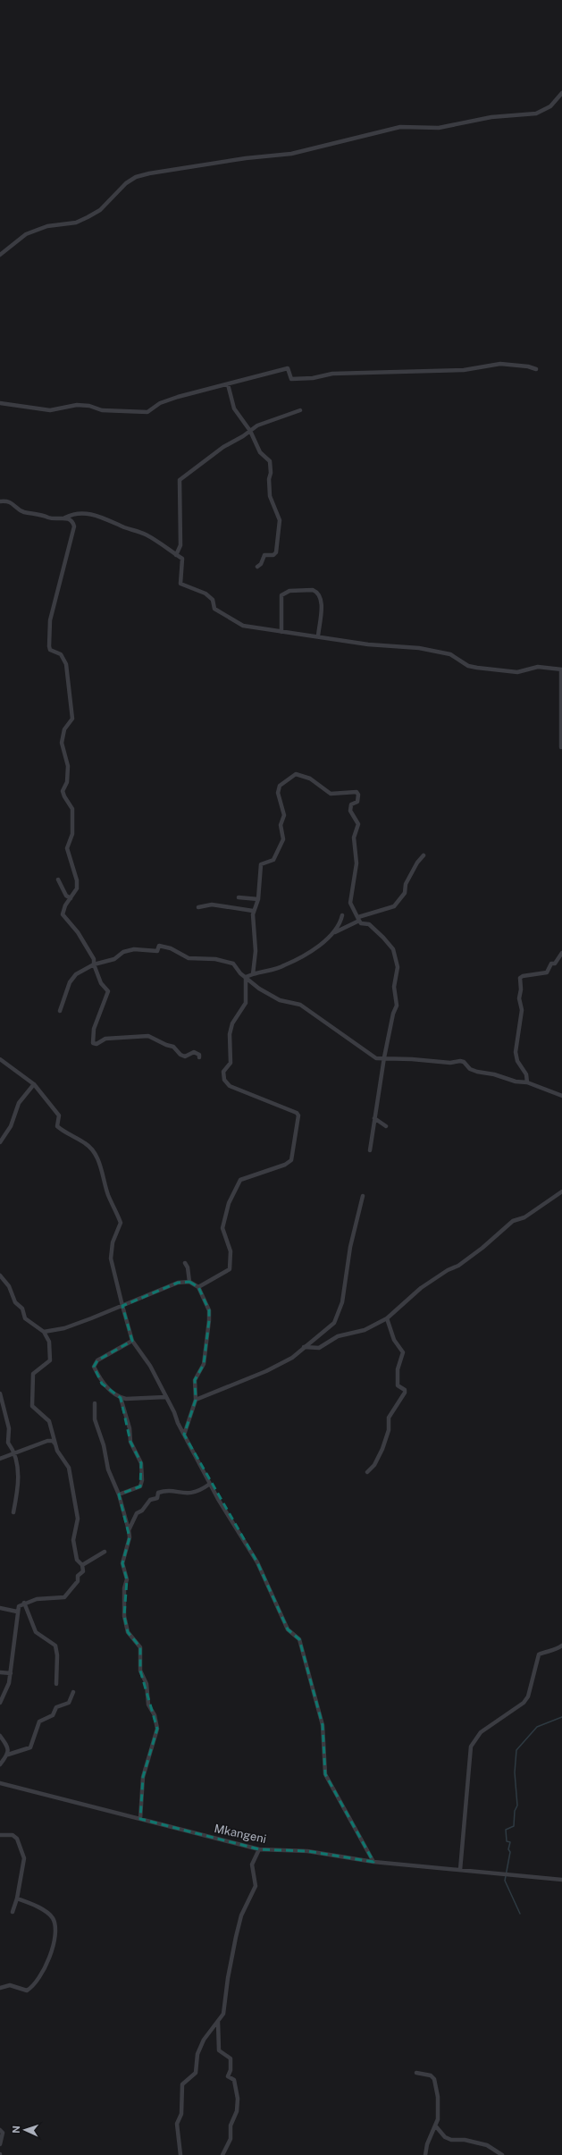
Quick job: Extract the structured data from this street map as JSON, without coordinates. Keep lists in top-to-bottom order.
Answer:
{
  "streets": {
    "street": ["Mkangeni"]
  },
  "north": "left"
}
